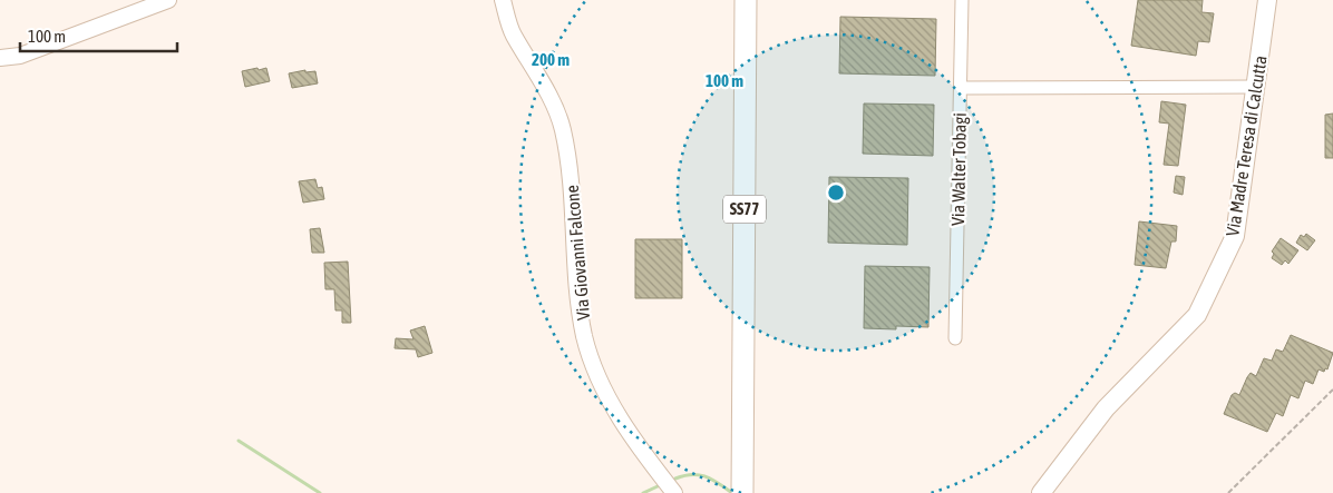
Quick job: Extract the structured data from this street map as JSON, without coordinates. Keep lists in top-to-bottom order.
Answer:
{
  "streets": {
    "highway": ["SS77"],
    "main road": ["Via Madre Teresa di Calcutta"],
    "street": ["Via Walter Tobagi", "Via Giovanni Falcone"]
  },
  "scale_bar": "100 m",
  "rings": ["200 m", "100 m"]
}
